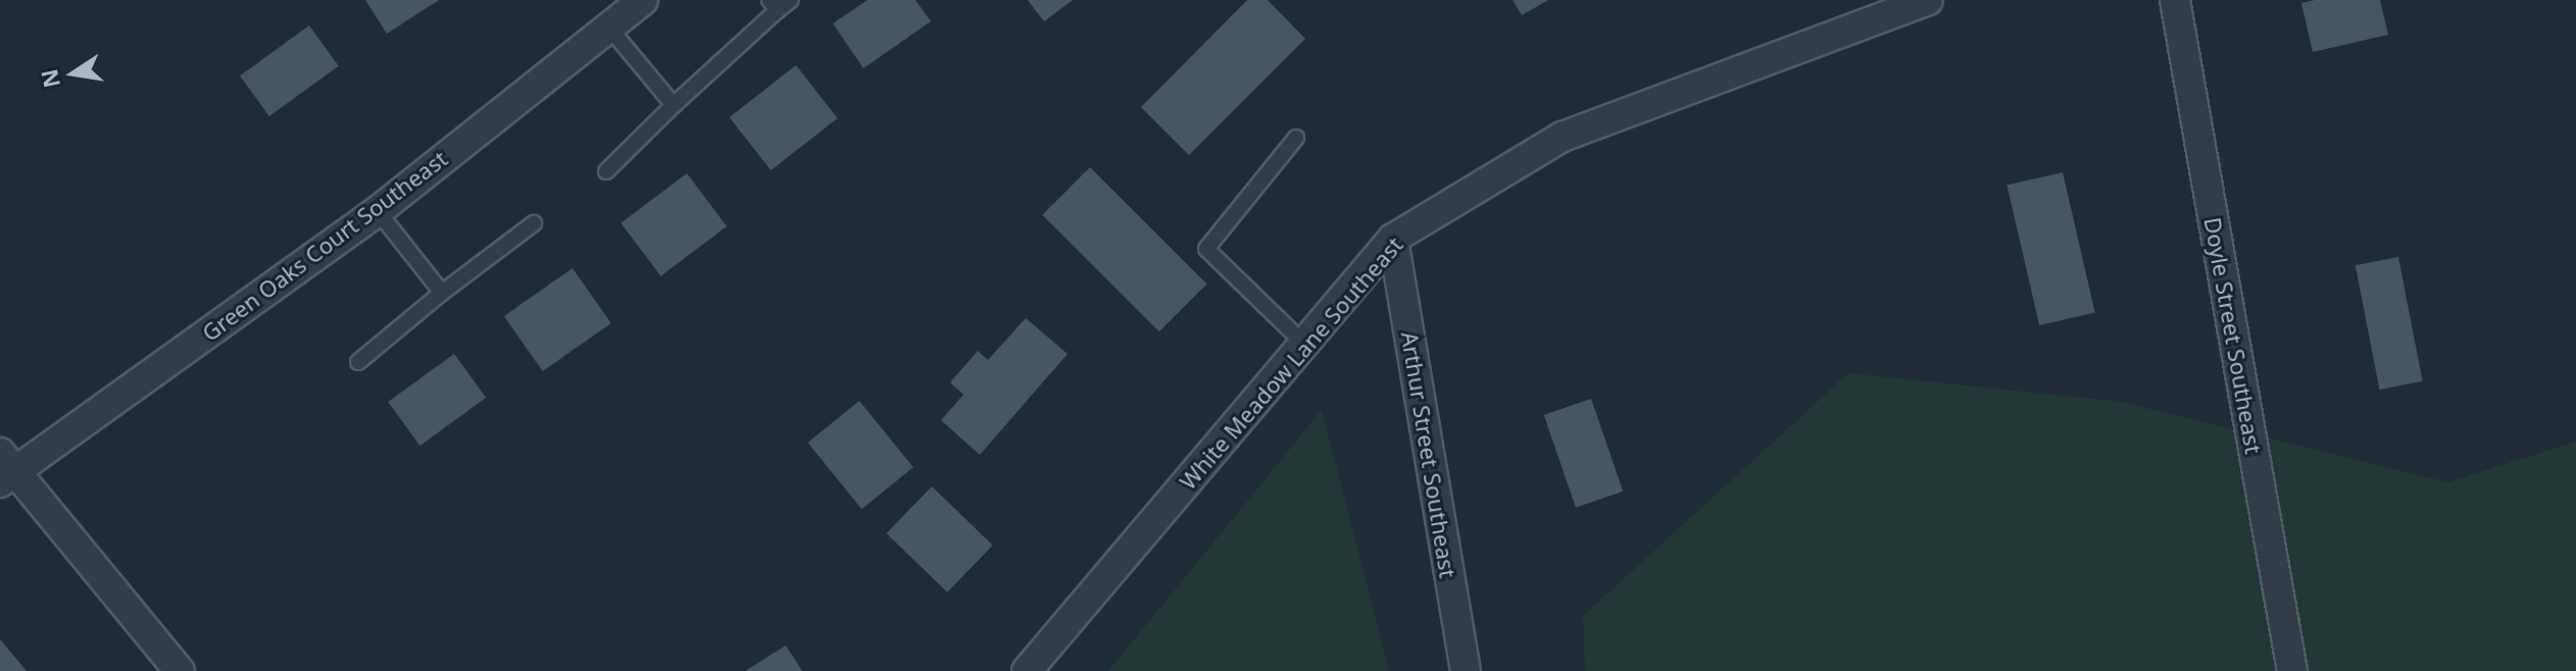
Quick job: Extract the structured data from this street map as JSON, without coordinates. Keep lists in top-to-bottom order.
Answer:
{
  "streets": {
    "street": [
      "Green Oaks Court Southeast",
      "Doyle Street Southeast",
      "White Meadow Lane Southeast",
      "Arthur Street Southeast"
    ]
  },
  "crossings": [
    ["White Meadow Lane Southeast", "Arthur Street Southeast"]
  ],
  "north": "left"
}
